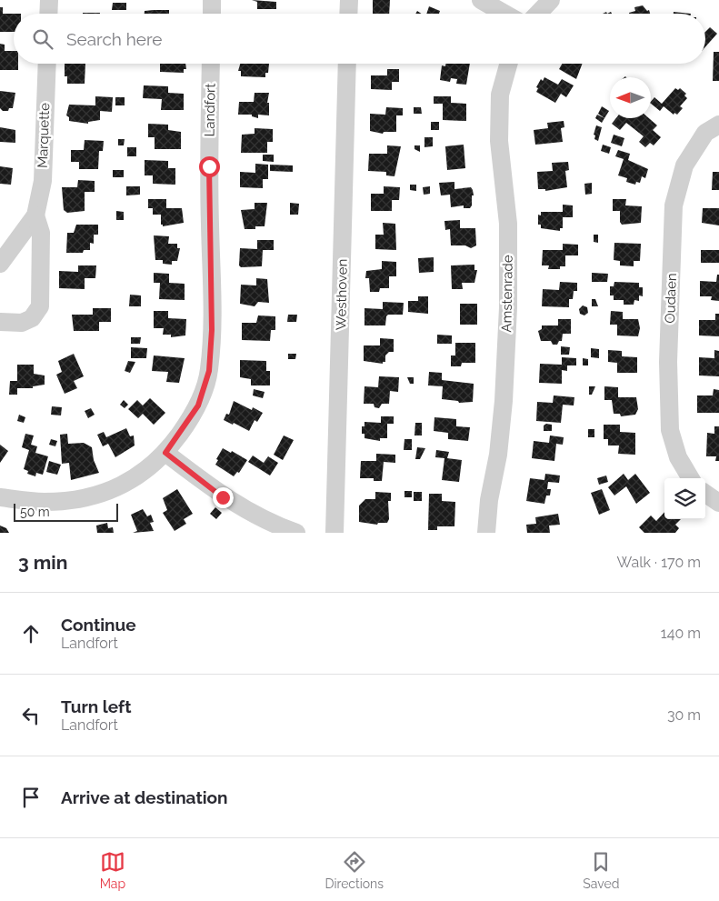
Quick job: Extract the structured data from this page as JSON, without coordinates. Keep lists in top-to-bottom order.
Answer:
{
  "streets": {
    "street": [
      "Landfort",
      "Marquette",
      "Amstenrade",
      "Westhoven",
      "Oudaen"
    ]
  },
  "scale_bar": "50 m",
  "north": "left",
  "page": {
    "search": "Search here",
    "scale": "50 m",
    "heading": ["3 min", "Walk · 170 m"],
    "list": [
      ["Continue", "Landfort", "140 m"],
      ["Turn left", "Landfort", "30 m"],
      "Arrive at destination"
    ],
    "nav": ["Map", "Directions", "Saved"]
  }
}
